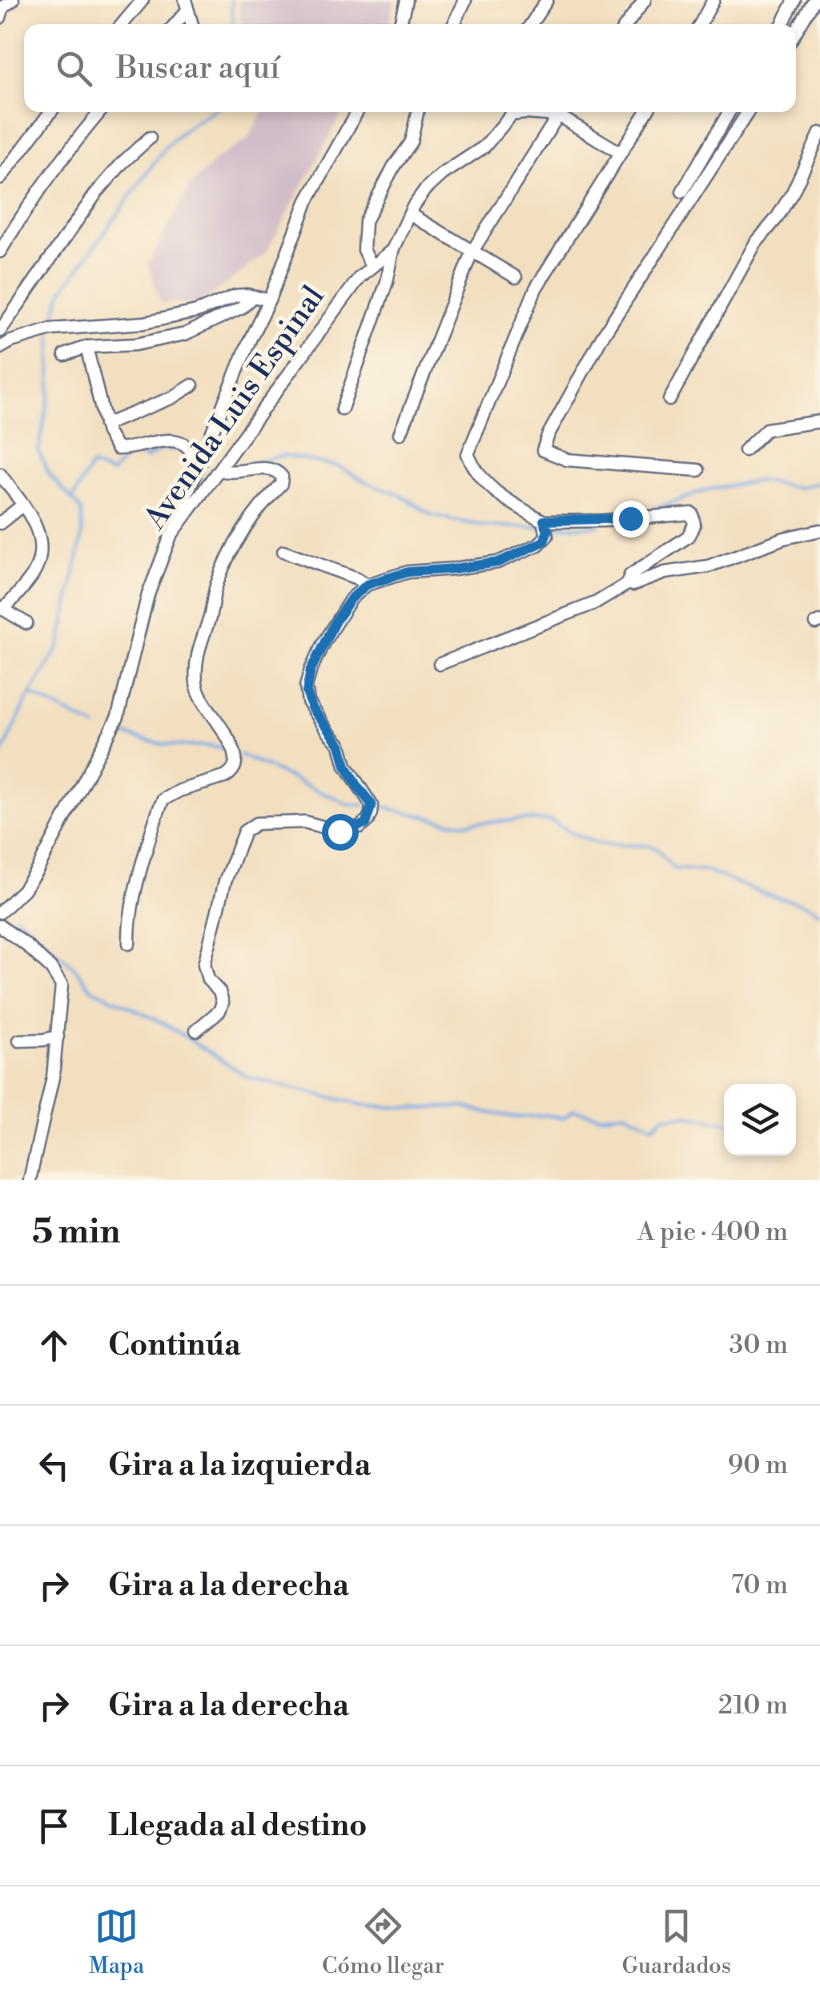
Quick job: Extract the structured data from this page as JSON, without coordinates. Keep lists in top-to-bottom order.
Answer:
{
  "streets": {
    "street": ["Avenida Luis Espinal"]
  },
  "page": {
    "search": "Buscar aquí",
    "heading": ["5 min", "A pie · 400 m"],
    "list": [
      ["Continúa", "30 m"],
      ["Gira a la izquierda", "90 m"],
      ["Gira a la derecha", "70 m"],
      ["Gira a la derecha", "210 m"],
      "Llegada al destino"
    ],
    "nav": ["Mapa", "Cómo llegar", "Guardados"]
  }
}
